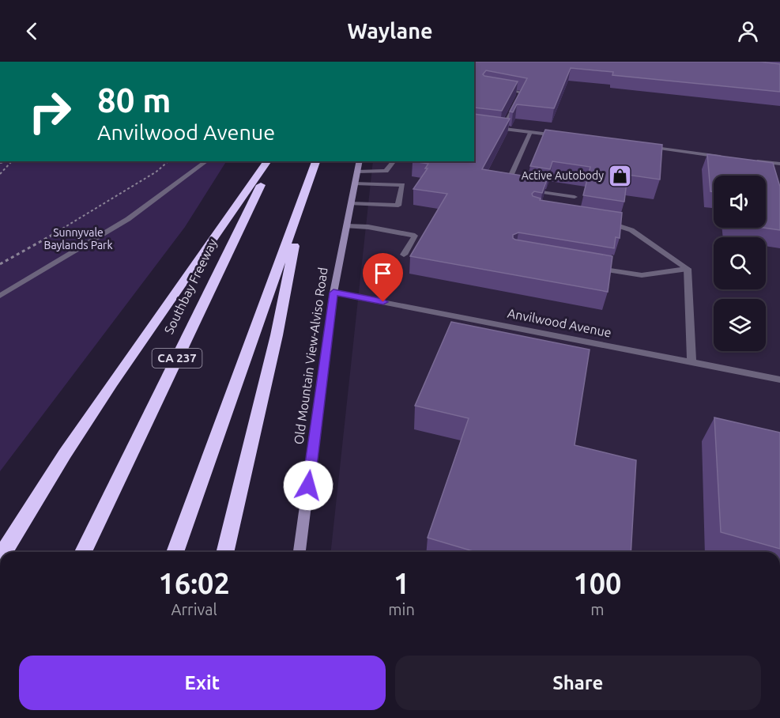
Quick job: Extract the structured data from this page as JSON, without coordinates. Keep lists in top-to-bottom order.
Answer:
{
  "streets": {
    "highway": ["Southbay Freeway", "CA 237"],
    "street": ["Anvilwood Avenue", "Old Mountain View-Alviso Road"]
  },
  "crossings": [
    ["Anvilwood Avenue", "Old Mountain View-Alviso Road"]
  ],
  "parks": ["Sunnyvale Baylands Park"],
  "places": {
    "shop": ["Active Autobody"]
  },
  "page": {
    "header": "Waylane",
    "turn": ["80 m", "Anvilwood Avenue"],
    "eta": [
      "16:02",
      "Arrival",
      "1",
      "min",
      "100",
      "m"
    ],
    "buttons": ["Exit", "Share"]
  }
}
